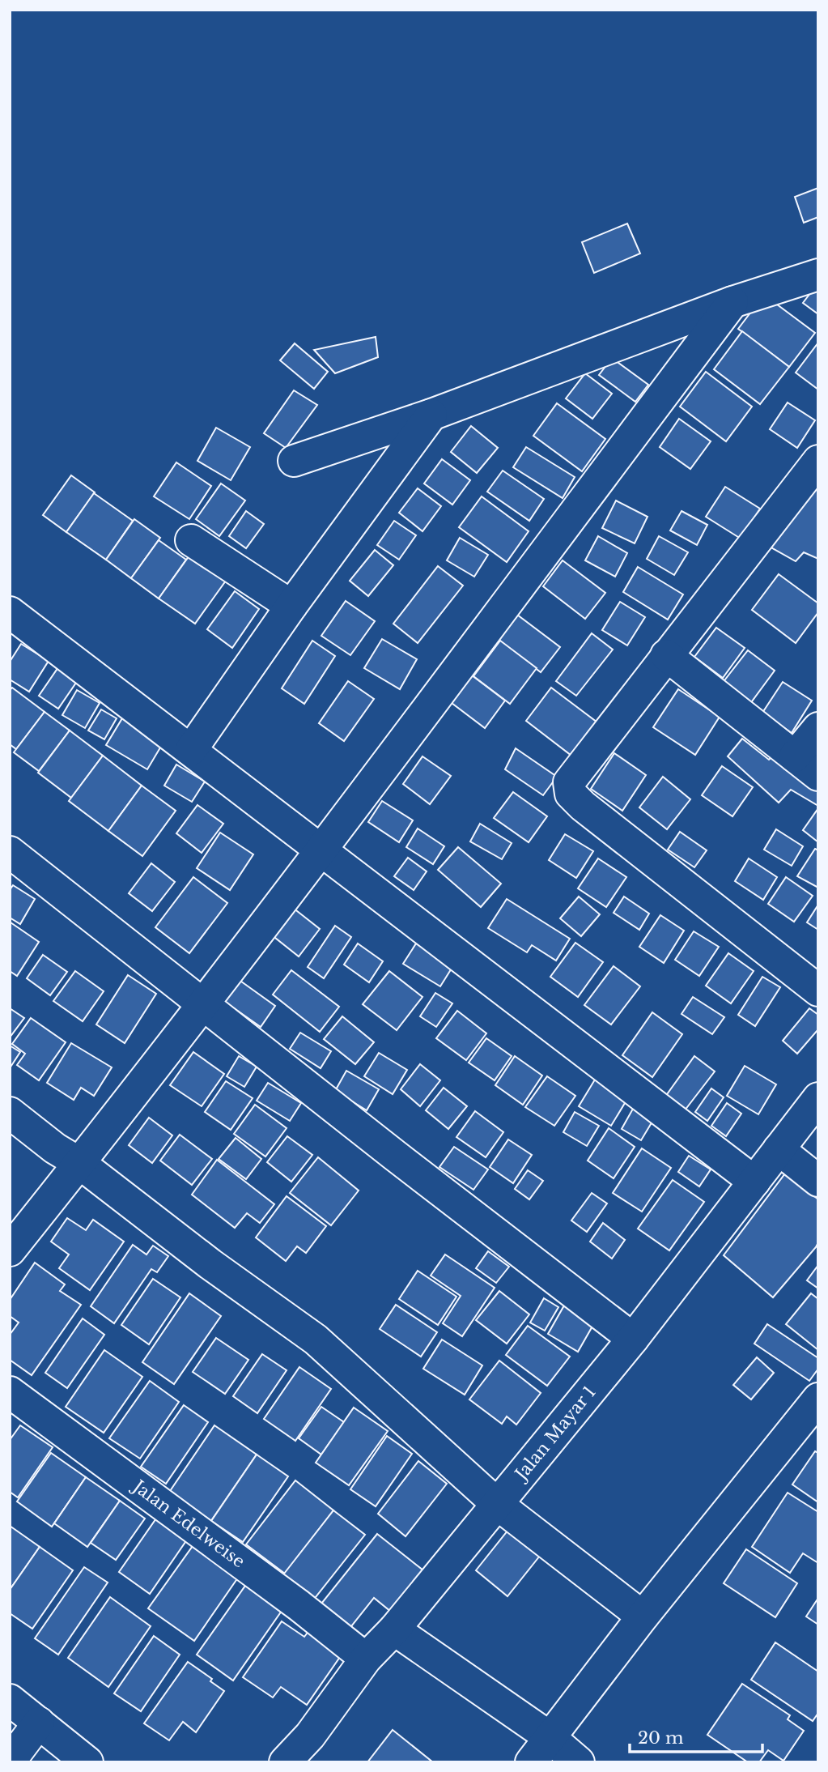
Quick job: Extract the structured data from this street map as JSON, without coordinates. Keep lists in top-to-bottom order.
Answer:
{
  "streets": {
    "street": ["Jalan Mayar 1", "Jalan Edelweise"]
  },
  "crossings": [
    ["Jalan Mayar 1", "Jalan Edelweise"]
  ],
  "scale_bar": "20 m"
}
